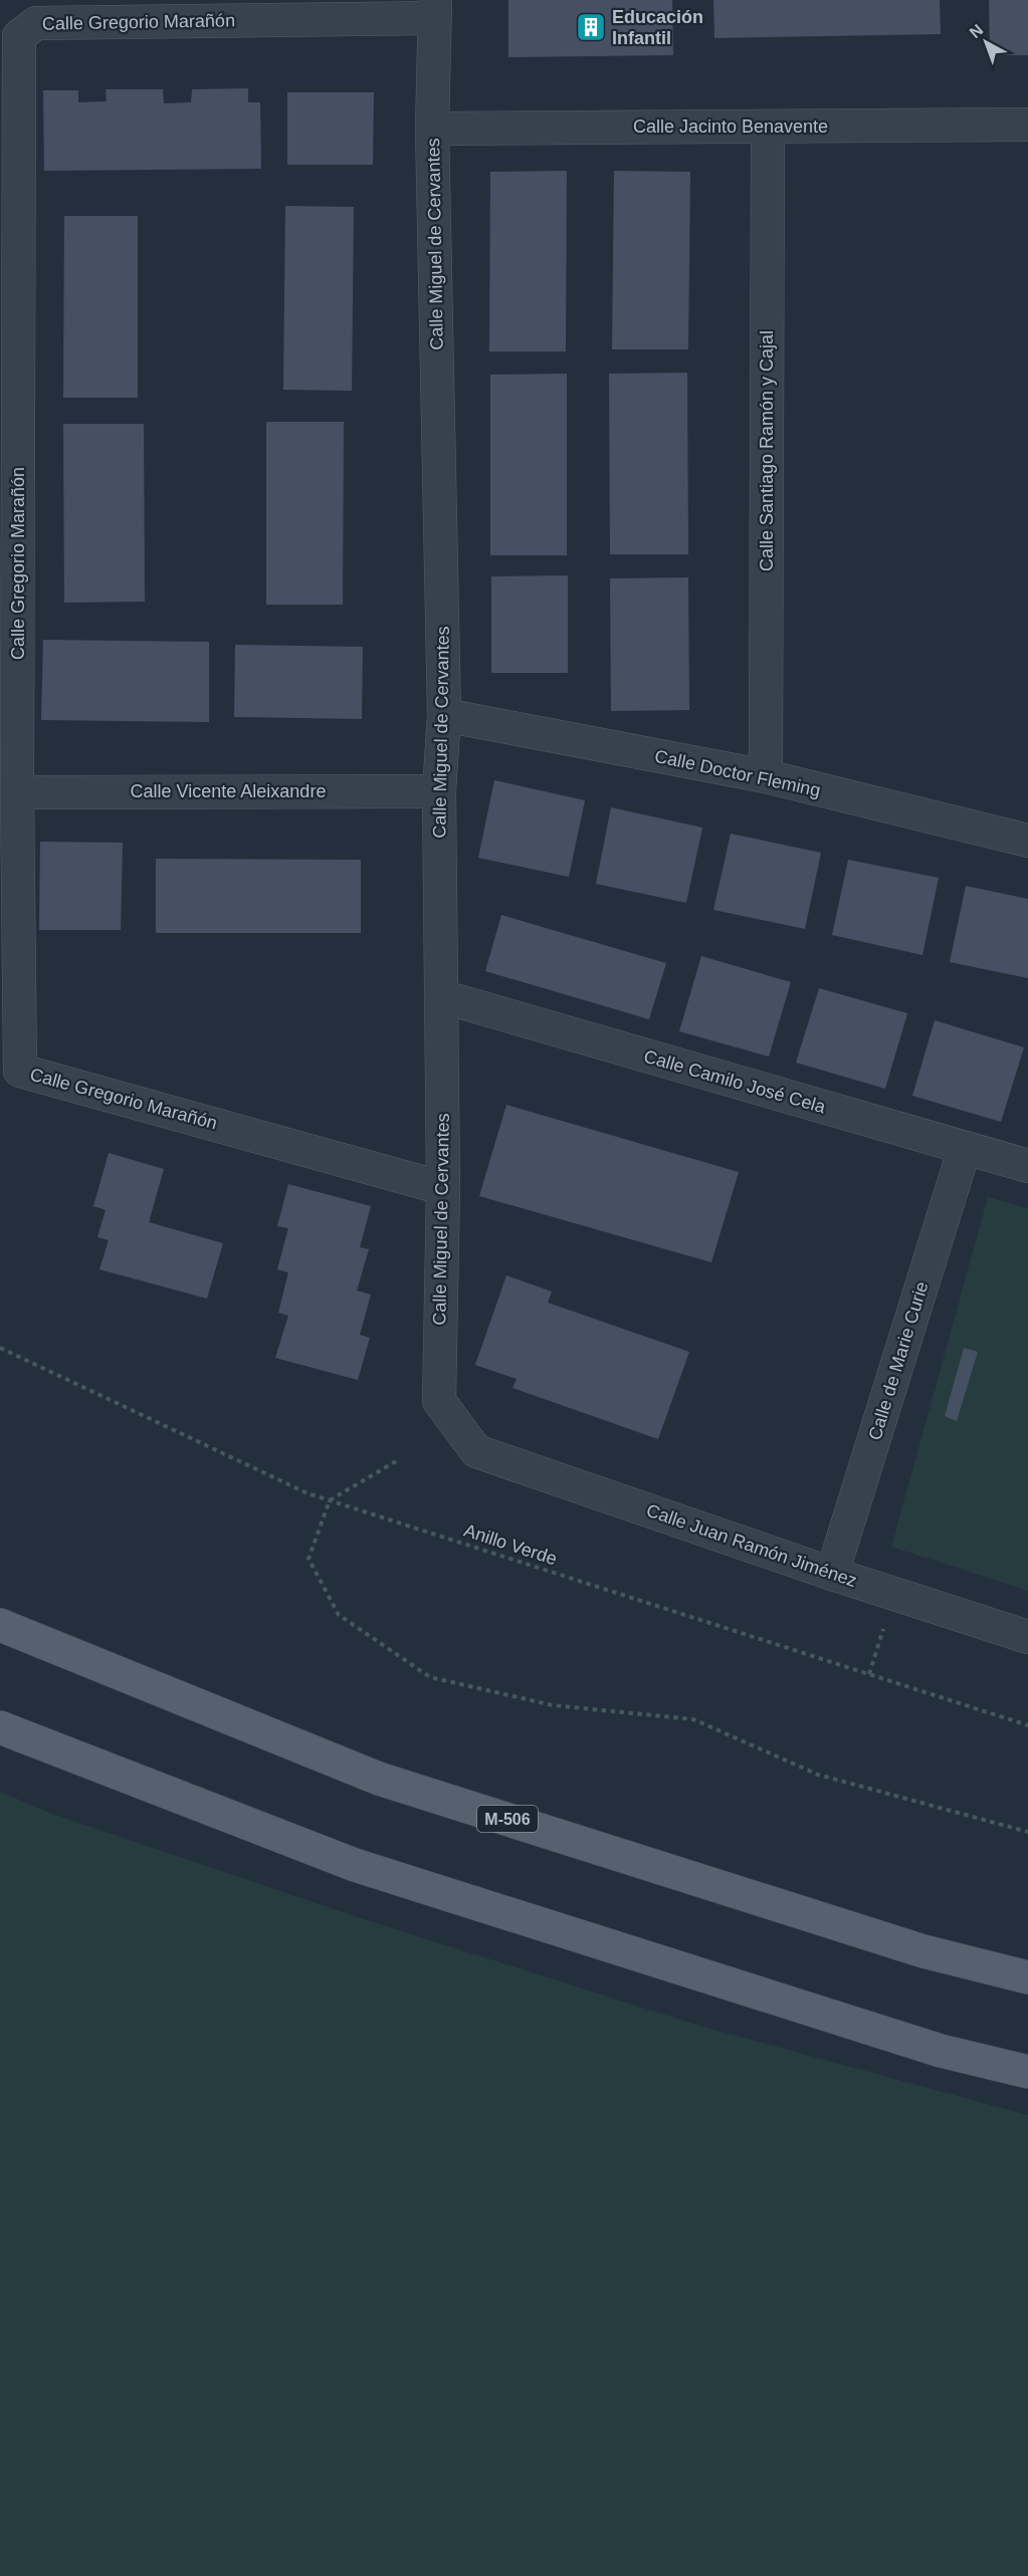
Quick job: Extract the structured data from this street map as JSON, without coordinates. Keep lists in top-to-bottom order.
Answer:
{
  "streets": {
    "main road": ["M-506"],
    "street": [
      "Calle Gregorio Marañón",
      "Calle Jacinto Benavente",
      "Calle Miguel de Cervantes",
      "Calle Santiago Ramón y Cajal",
      "Calle Doctor Fleming",
      "Calle Vicente Aleixandre",
      "Calle Camilo José Cela",
      "Calle de Marie Curie",
      "Calle Juan Ramón Jiménez"
    ],
    "path": ["Anillo Verde"]
  },
  "crossings": [
    ["Calle Gregorio Marañón", "Calle Miguel de Cervantes"],
    ["Calle Gregorio Marañón", "Calle Vicente Aleixandre"],
    ["Calle Jacinto Benavente", "Calle Miguel de Cervantes"],
    ["Calle Jacinto Benavente", "Calle Santiago Ramón y Cajal"],
    ["Calle Miguel de Cervantes", "Calle Doctor Fleming"],
    ["Calle Miguel de Cervantes", "Calle Vicente Aleixandre"],
    ["Calle Miguel de Cervantes", "Calle Camilo José Cela"],
    ["Calle Miguel de Cervantes", "Calle Juan Ramón Jiménez"],
    ["Calle Santiago Ramón y Cajal", "Calle Doctor Fleming"],
    ["Calle Camilo José Cela", "Calle de Marie Curie"],
    ["Calle de Marie Curie", "Calle Juan Ramón Jiménez"]
  ],
  "places": {
    "building": ["Educación Infantil"]
  },
  "north": "top left"
}
